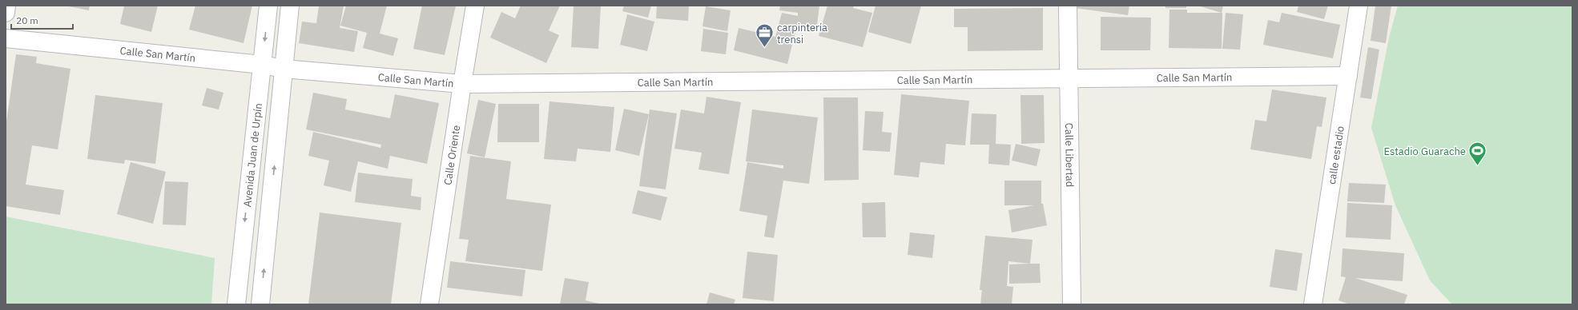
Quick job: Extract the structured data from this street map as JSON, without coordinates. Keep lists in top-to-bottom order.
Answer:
{
  "streets": {
    "street": [
      "Calle San Martín",
      "Avenida Juan de Urpín",
      "Calle Oriente",
      "Calle Libertad",
      "calle estadio"
    ]
  },
  "crossings": [
    ["Calle San Martín", "Avenida Juan de Urpín"],
    ["Calle San Martín", "Calle Oriente"],
    ["Calle San Martín", "Calle Libertad"],
    ["Calle San Martín", "calle estadio"]
  ],
  "places": {
    "office": ["carpintería trensi"],
    "sports": ["Estadio Guarache"]
  },
  "scale_bar": "20 m"
}
